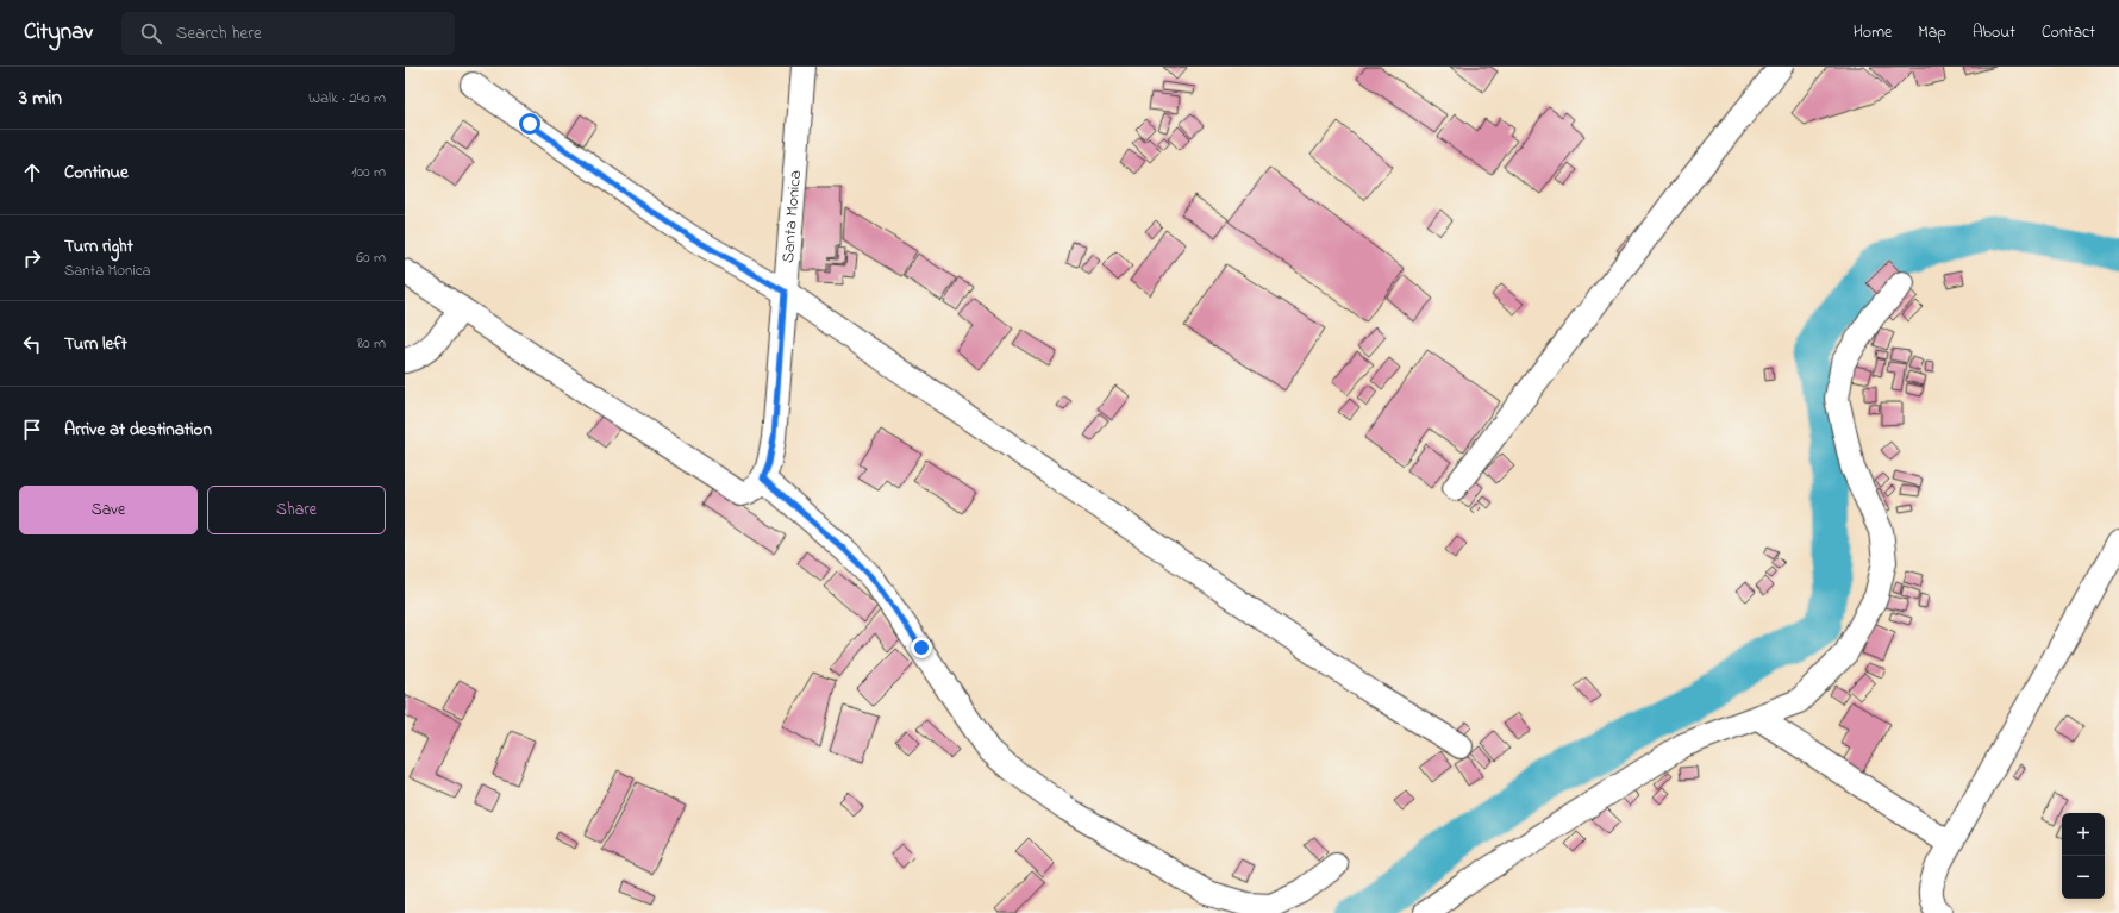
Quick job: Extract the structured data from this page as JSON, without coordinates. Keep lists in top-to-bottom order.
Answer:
{
  "streets": {
    "street": ["Santa Monica"]
  },
  "page": {
    "header": "Citynav",
    "search": "Search here",
    "nav": [
      "Home",
      "Map",
      "About",
      "Contact"
    ],
    "heading": ["3 min", "Walk · 240 m"],
    "list": [
      ["Continue", "100 m"],
      ["Turn right", "Santa Monica", "60 m"],
      ["Turn left", "80 m"],
      "Arrive at destination"
    ],
    "buttons": ["Save", "Share"],
    "map_buttons": ["+", "−"]
  }
}
